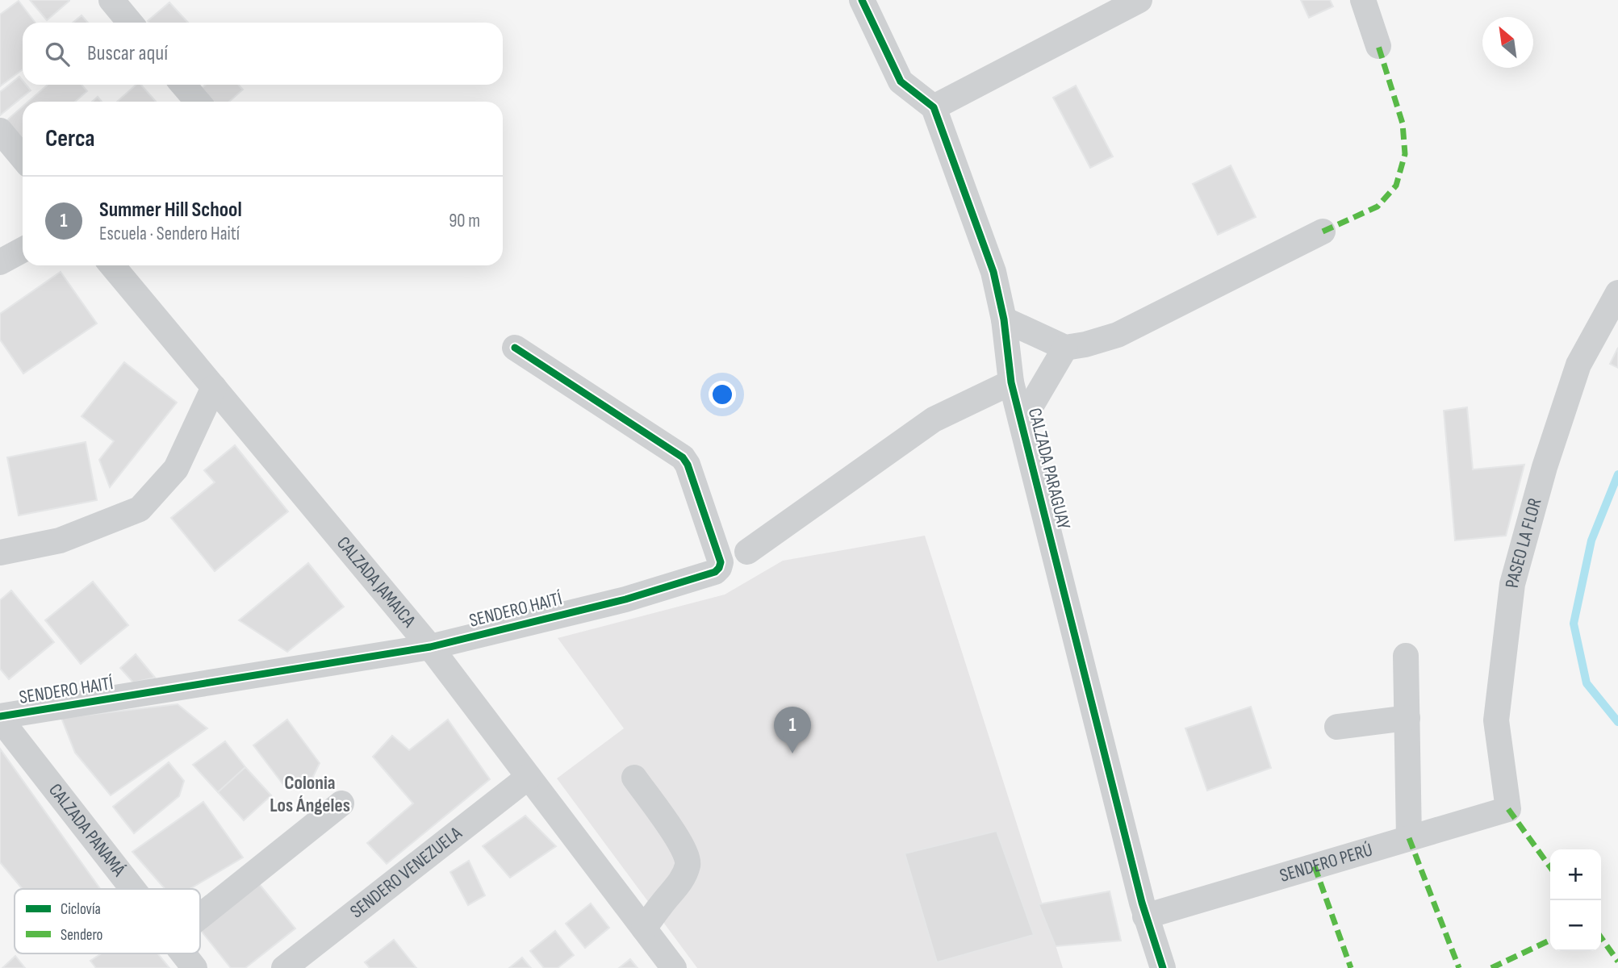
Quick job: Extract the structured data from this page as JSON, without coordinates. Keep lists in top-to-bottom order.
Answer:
{
  "streets": {
    "street": [
      "CALZADA PARAGUAY",
      "PASEO LA FLOR",
      "CALZADA JAMAICA",
      "SENDERO HAITÍ",
      "CALZADA PANAMÁ",
      "SENDERO PERÚ",
      "SENDERO VENEZUELA"
    ]
  },
  "crossings": [
    ["CALZADA PARAGUAY", "SENDERO PERÚ"],
    ["PASEO LA FLOR", "SENDERO PERÚ"],
    ["CALZADA JAMAICA", "SENDERO HAITÍ"],
    ["CALZADA JAMAICA", "SENDERO VENEZUELA"],
    ["SENDERO HAITÍ", "CALZADA PANAMÁ"]
  ],
  "districts": ["Colonia Los Ángeles"],
  "legend": ["Ciclovía", "Sendero"],
  "north": "top left",
  "page": {
    "search": "Buscar aquí",
    "heading": "Cerca",
    "list": [
      {
        "mark": "1",
        "name": "Summer Hill School",
        "note": "Escuela · Sendero Haití",
        "value": "90 m"
      }
    ],
    "pins": "1",
    "map_buttons": ["+", "−"]
  }
}
